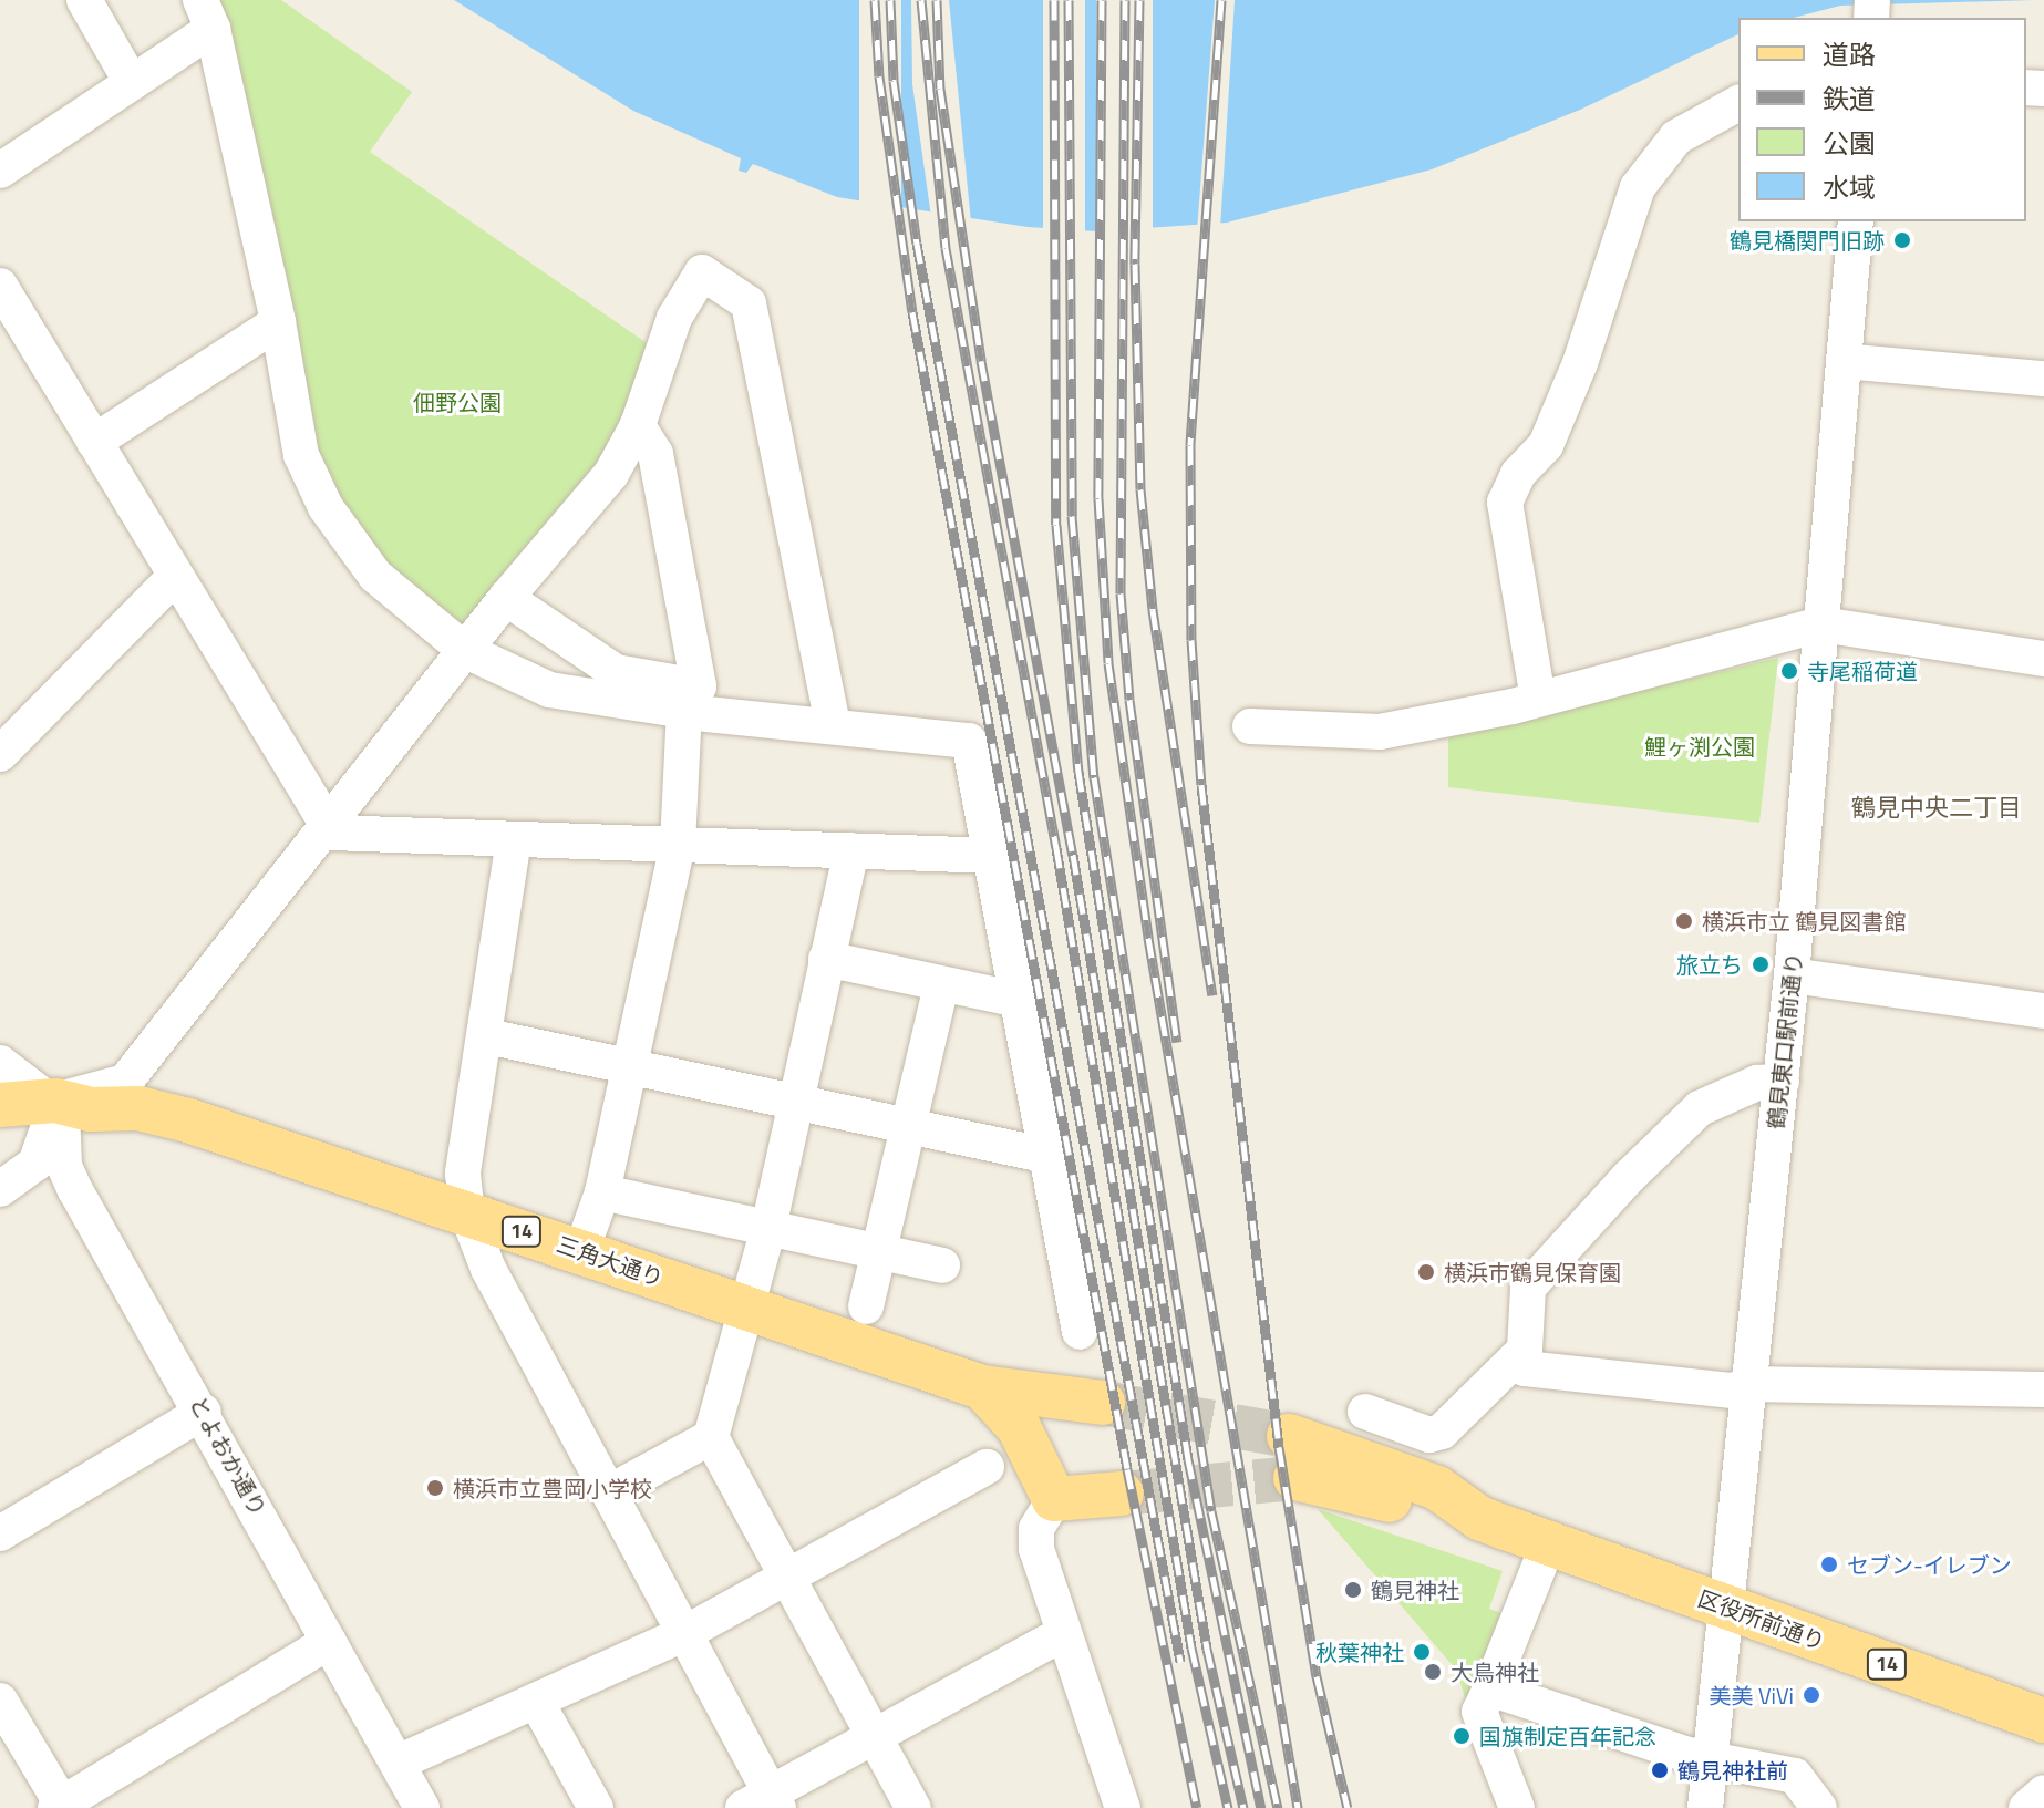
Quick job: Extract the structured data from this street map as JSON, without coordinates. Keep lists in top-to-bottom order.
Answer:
{
  "streets": {
    "main road": ["14", "三角大通り", "区役所前通り"],
    "street": ["鶴見東口駅前通り", "とよおか通り"]
  },
  "crossings": [
    ["鶴見東口駅前通り", "区役所前通り"],
    ["14", "三角大通り"],
    ["14", "とよおか通り"],
    ["三角大通り", "とよおか通り"]
  ],
  "districts": ["鶴見中央二丁目"],
  "parks": ["佃野公園", "鯉ヶ渕公園"],
  "places": [
    "鶴見橋関門旧跡",
    "寺尾稲荷道",
    "横浜市立 鶴見図書館",
    "旅立ち",
    "横浜市鶴見保育園",
    "横浜市立豊岡小学校",
    "セブン-イレブン",
    "鶴見神社",
    "秋葉神社",
    "大鳥神社",
    "美美 ViVi",
    "国旗制定百年記念",
    "鶴見神社前"
  ],
  "legend": [
    "道路",
    "鉄道",
    "公園",
    "水域"
  ]
}
